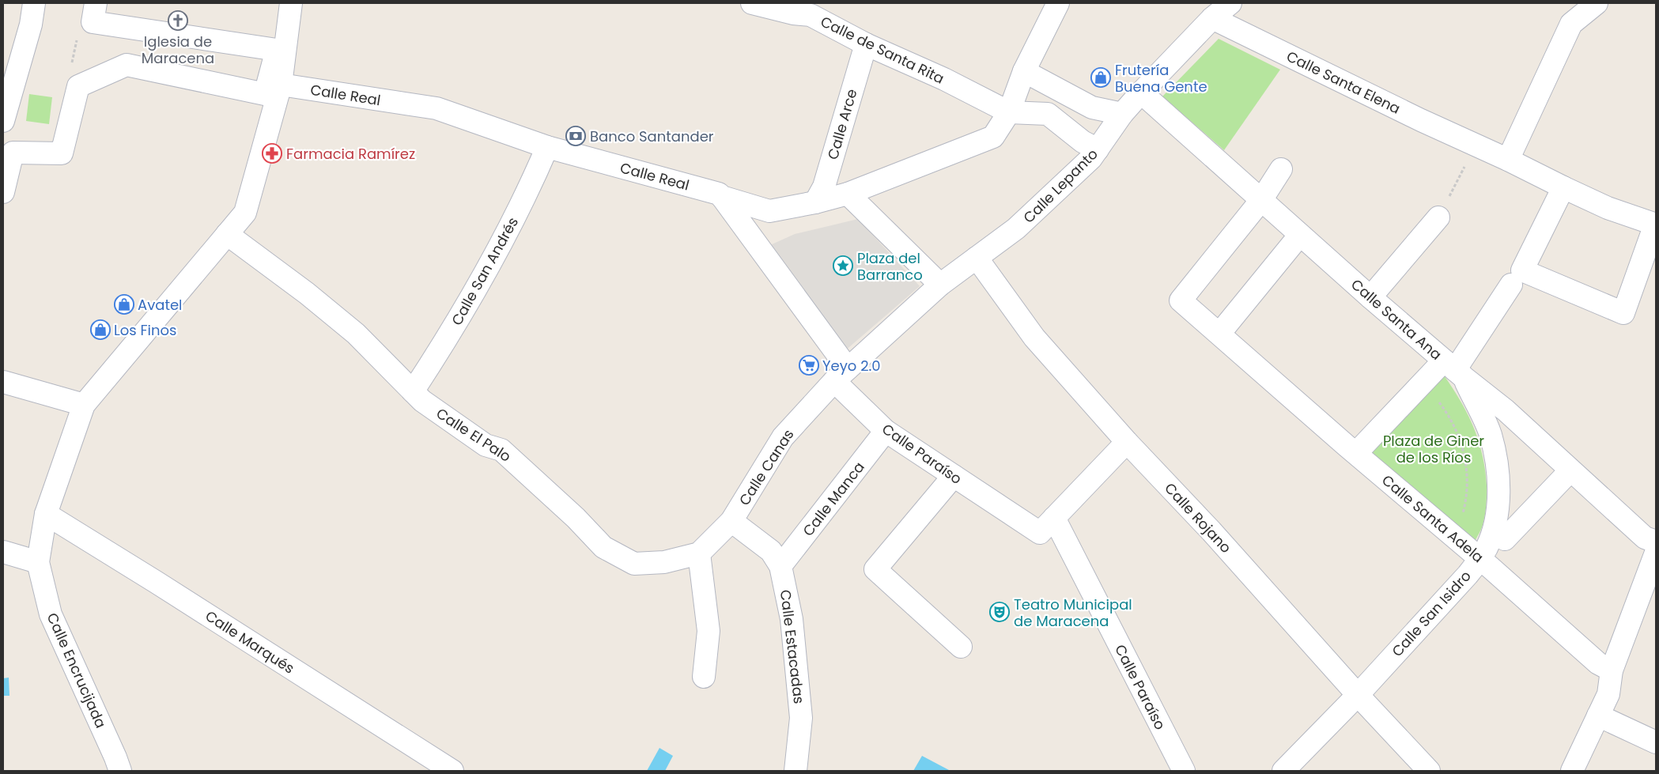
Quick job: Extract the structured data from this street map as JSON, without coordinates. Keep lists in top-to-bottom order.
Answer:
{
  "streets": {
    "street": [
      "Calle de Santa Rita",
      "Calle Santa Elena",
      "Calle Real",
      "Calle Arce",
      "Calle Lepanto",
      "Calle San Andrés",
      "Calle Santa Ana",
      "Calle El Palo",
      "Calle Paraíso",
      "Calle Canas",
      "Calle Manca",
      "Calle Rojano",
      "Calle Santa Adela",
      "Calle San Isidro",
      "Calle Marqués",
      "Calle Estacadas",
      "Calle Encrucijada"
    ]
  },
  "crossings": [
    ["Calle de Santa Rita", "Calle Real"],
    ["Calle de Santa Rita", "Calle Arce"],
    ["Calle Santa Elena", "Calle Lepanto"],
    ["Calle Real", "Calle Arce"],
    ["Calle Real", "Calle San Andrés"],
    ["Calle Real", "Calle Encrucijada"],
    ["Calle Lepanto", "Calle Santa Ana"],
    ["Calle Lepanto", "Calle Canas"],
    ["Calle Lepanto", "Calle Rojano"],
    ["Calle San Andrés", "Calle El Palo"],
    ["Calle Santa Ana", "Calle Santa Adela"],
    ["Calle Santa Ana", "Calle San Isidro"],
    ["Calle El Palo", "Calle Encrucijada"],
    ["Calle Paraíso", "Calle Canas"],
    ["Calle Paraíso", "Calle Manca"],
    ["Calle Paraíso", "Calle Rojano"],
    ["Calle Canas", "Calle Estacadas"],
    ["Calle Manca", "Calle Estacadas"],
    ["Calle Rojano", "Calle San Isidro"],
    ["Calle Santa Adela", "Calle San Isidro"],
    ["Calle Marqués", "Calle Encrucijada"]
  ],
  "parks": ["Plaza de Giner de los Ríos"],
  "places": {
    "church": ["Iglesia de Maracena"],
    "shop": ["Frutería Buena Gente", "Avatel", "Los Finos"],
    "bank": ["Banco Santander"],
    "pharmacy": ["Farmacia Ramírez"],
    "place": ["Plaza del Barranco"],
    "supermarket": ["Yeyo 2.0"],
    "theatre": ["Teatro Municipal de Maracena"]
  }
}
